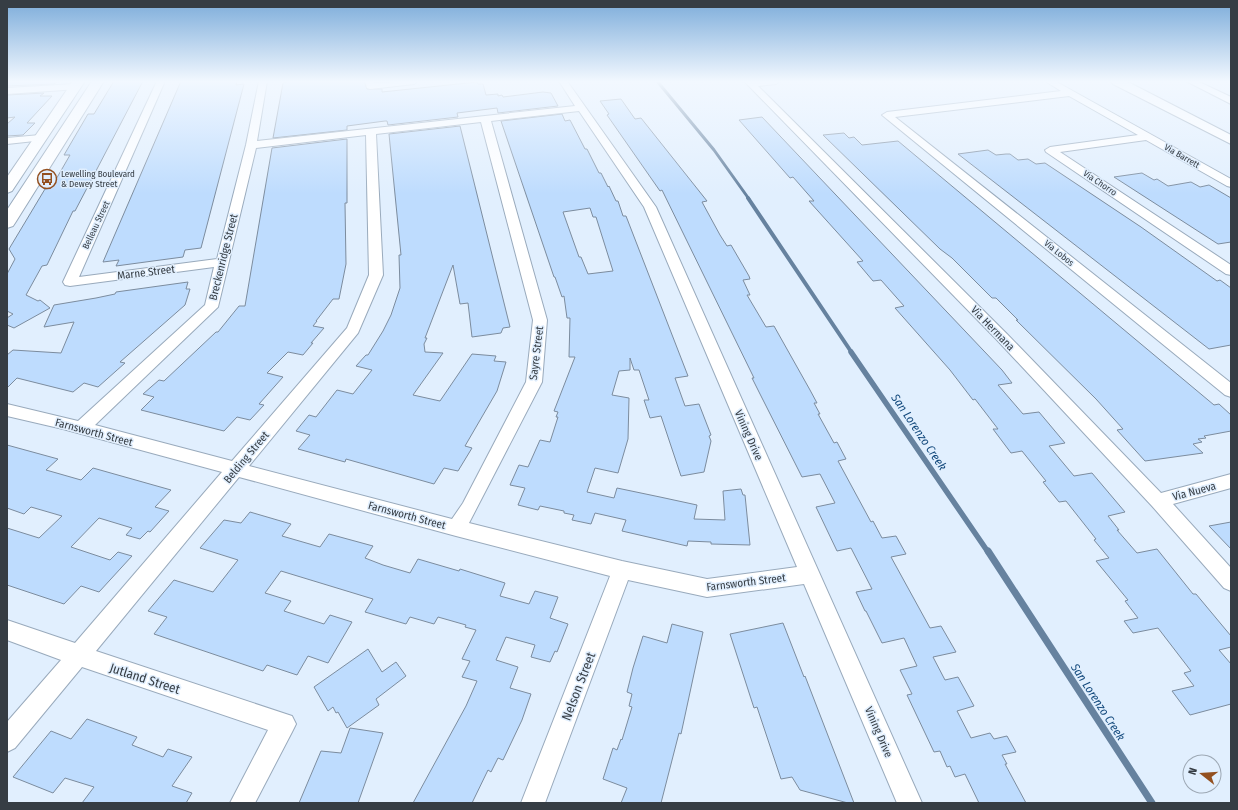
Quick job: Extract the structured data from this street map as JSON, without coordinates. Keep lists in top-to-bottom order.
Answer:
{
  "streets": {
    "street": [
      "Via Barrett",
      "Via Chorro",
      "Belleau Street",
      "Via Lobos",
      "Breckenridge Street",
      "Marne Street",
      "Via Hermana",
      "Sayre Street",
      "Farnsworth Street",
      "Vining Drive",
      "Belding Street",
      "Via Nueva",
      "Jutland Street",
      "Nelson Street"
    ]
  },
  "crossings": [
    ["Via Barrett", "Via Chorro"],
    ["Belleau Street", "Marne Street"],
    ["Breckenridge Street", "Marne Street"],
    ["Breckenridge Street", "Farnsworth Street"],
    ["Via Hermana", "Via Nueva"],
    ["Sayre Street", "Farnsworth Street"],
    ["Farnsworth Street", "Vining Drive"],
    ["Farnsworth Street", "Belding Street"],
    ["Farnsworth Street", "Nelson Street"],
    ["Belding Street", "Jutland Street"]
  ],
  "water": ["San Lorenzo Creek"],
  "places": {
    "bus stop": ["Lewelling Boulevard & Dewey Street"]
  },
  "north": "left"
}
